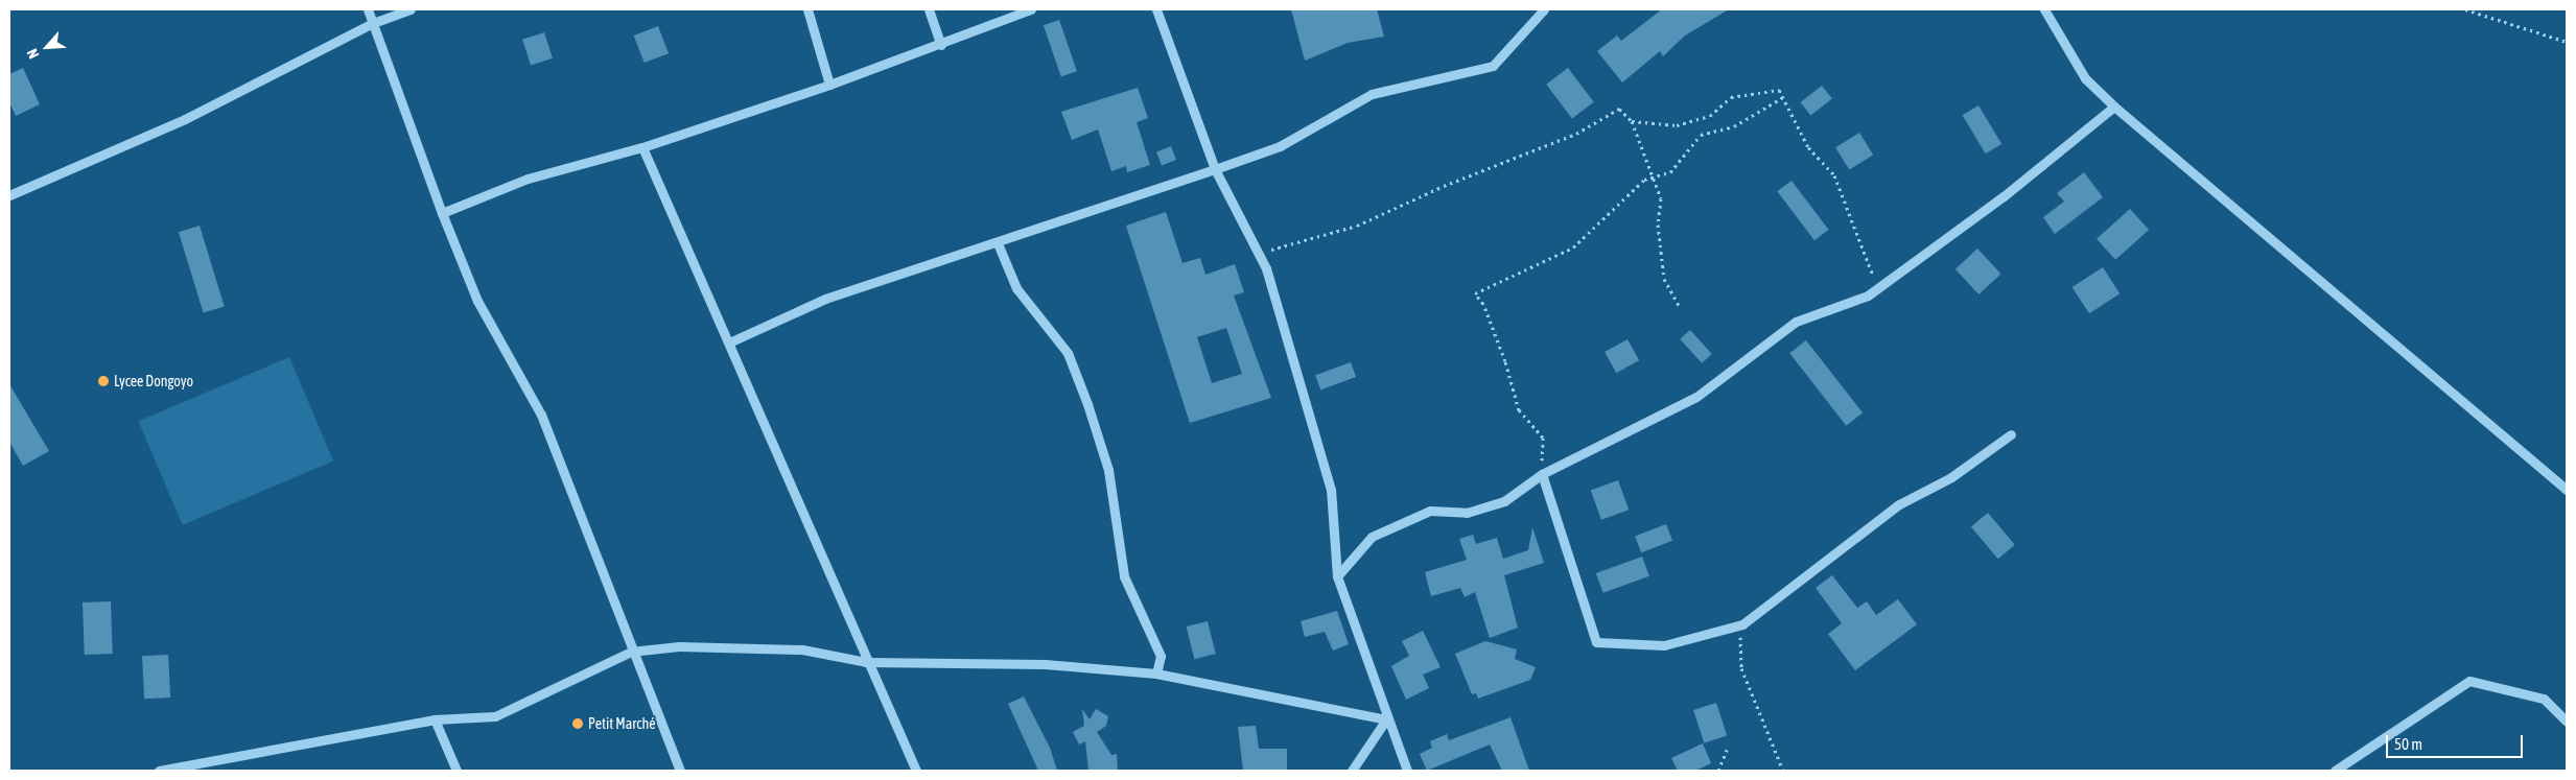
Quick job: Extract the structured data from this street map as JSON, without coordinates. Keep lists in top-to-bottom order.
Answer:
{
  "places": ["Lycee Dongoyo", "Petit Marché"],
  "scale_bar": "50 m",
  "north": "bottom left"
}
